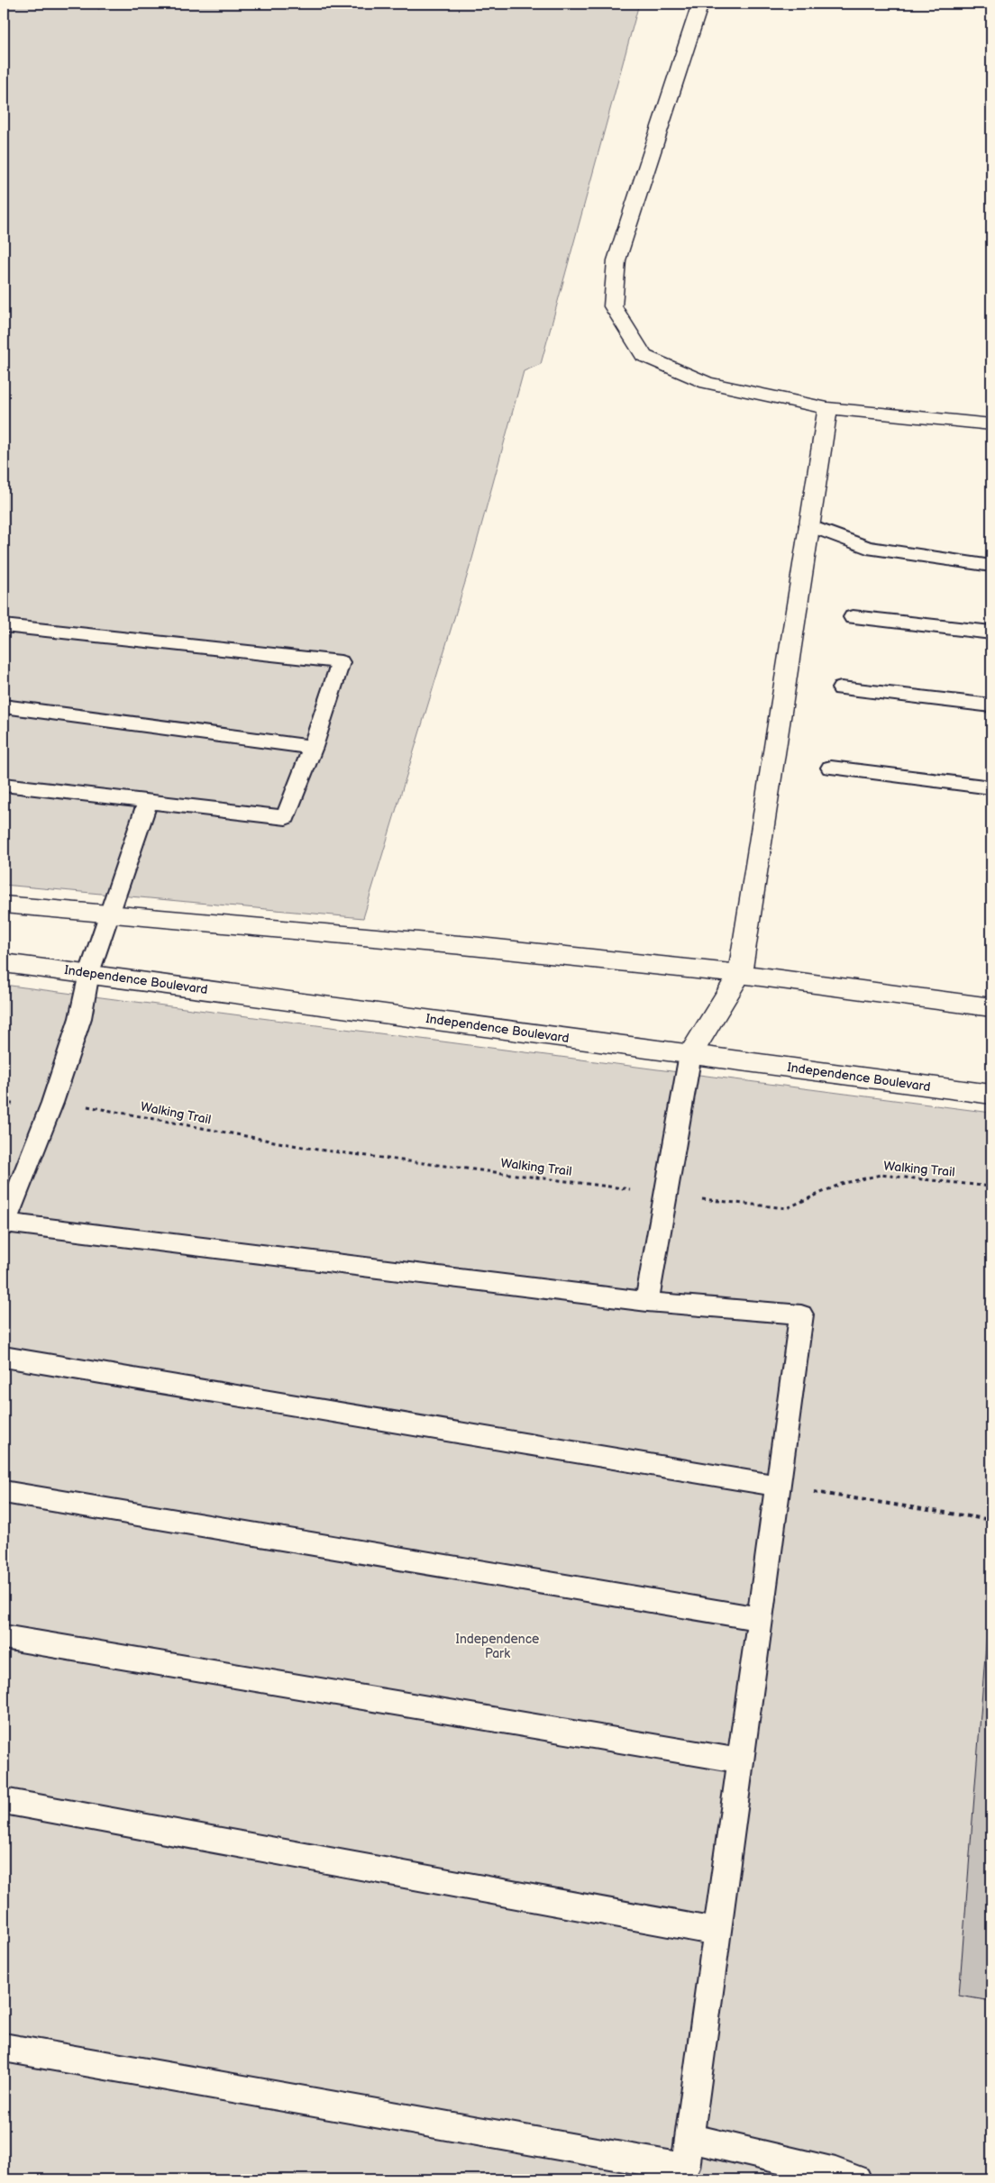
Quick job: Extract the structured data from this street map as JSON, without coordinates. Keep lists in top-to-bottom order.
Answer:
{
  "streets": {
    "street": ["Independence Boulevard"],
    "path": ["Walking Trail"]
  },
  "parks": ["Independence Park"]
}
